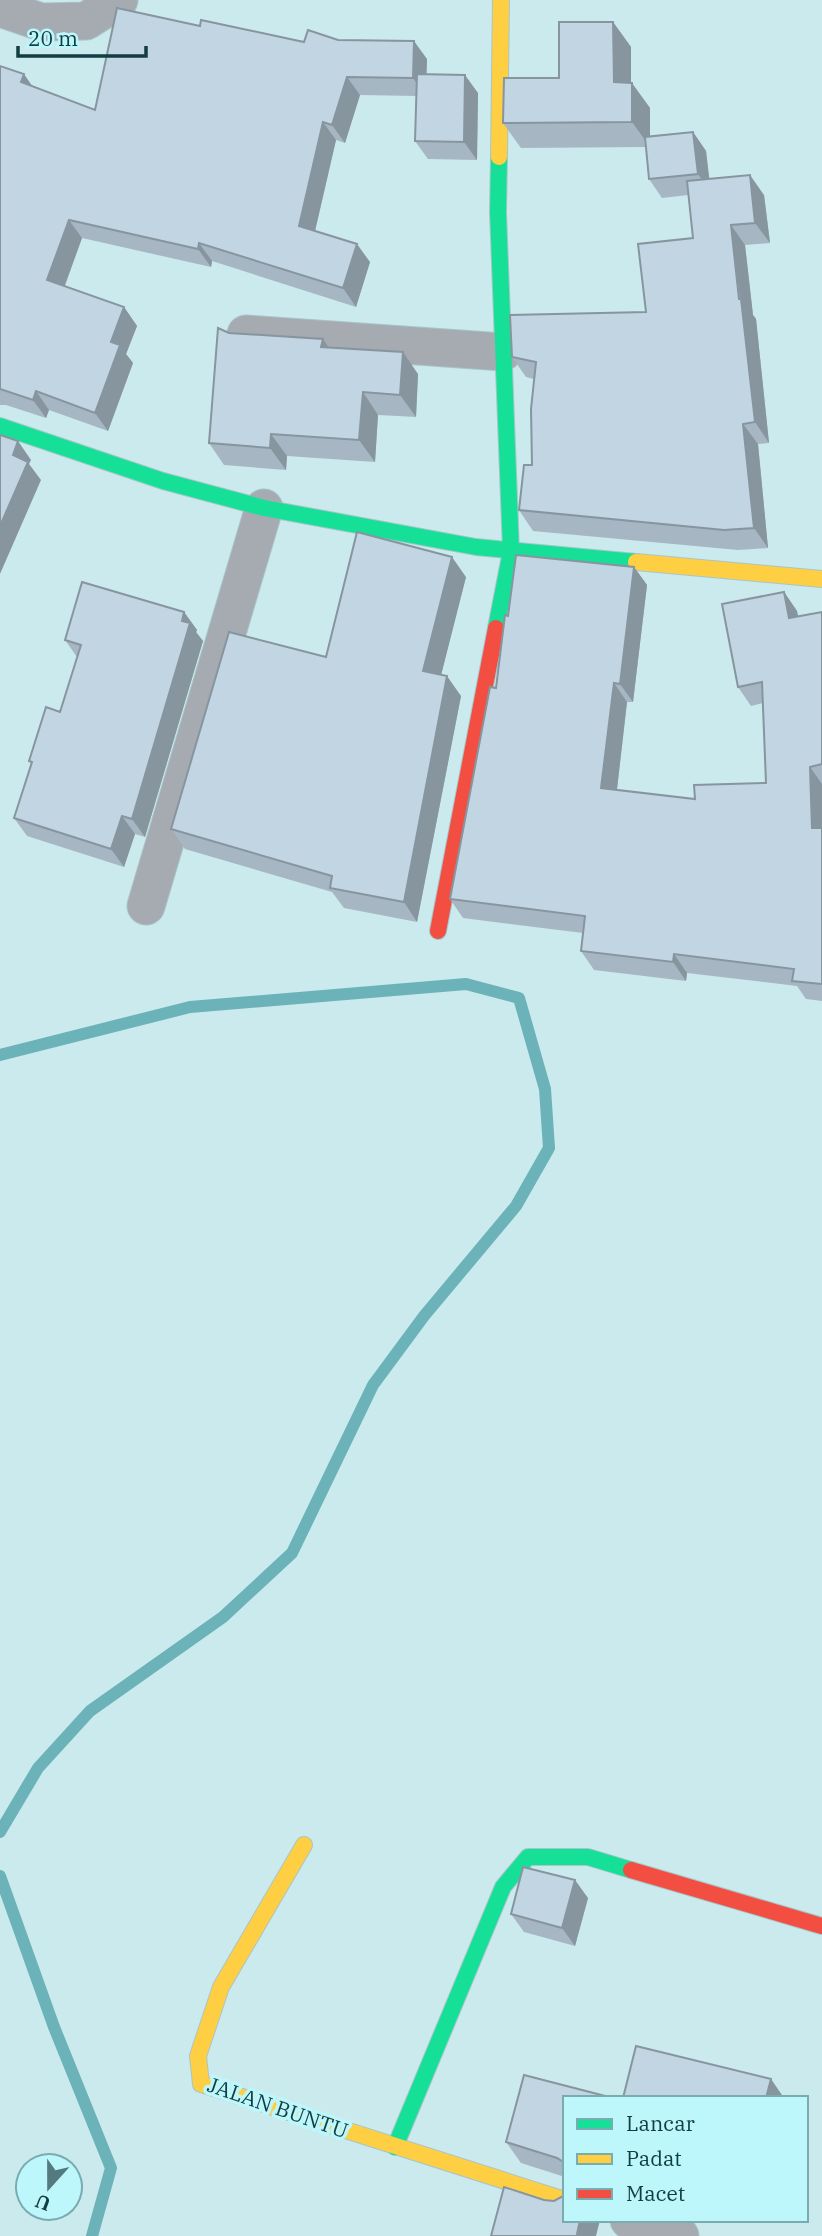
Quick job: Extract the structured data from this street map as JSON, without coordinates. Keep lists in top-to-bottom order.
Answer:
{
  "streets": {
    "street": ["JALAN BUNTU"]
  },
  "legend": ["Lancar", "Padat", "Macet"],
  "scale_bar": "20 m",
  "north": "bottom"
}
